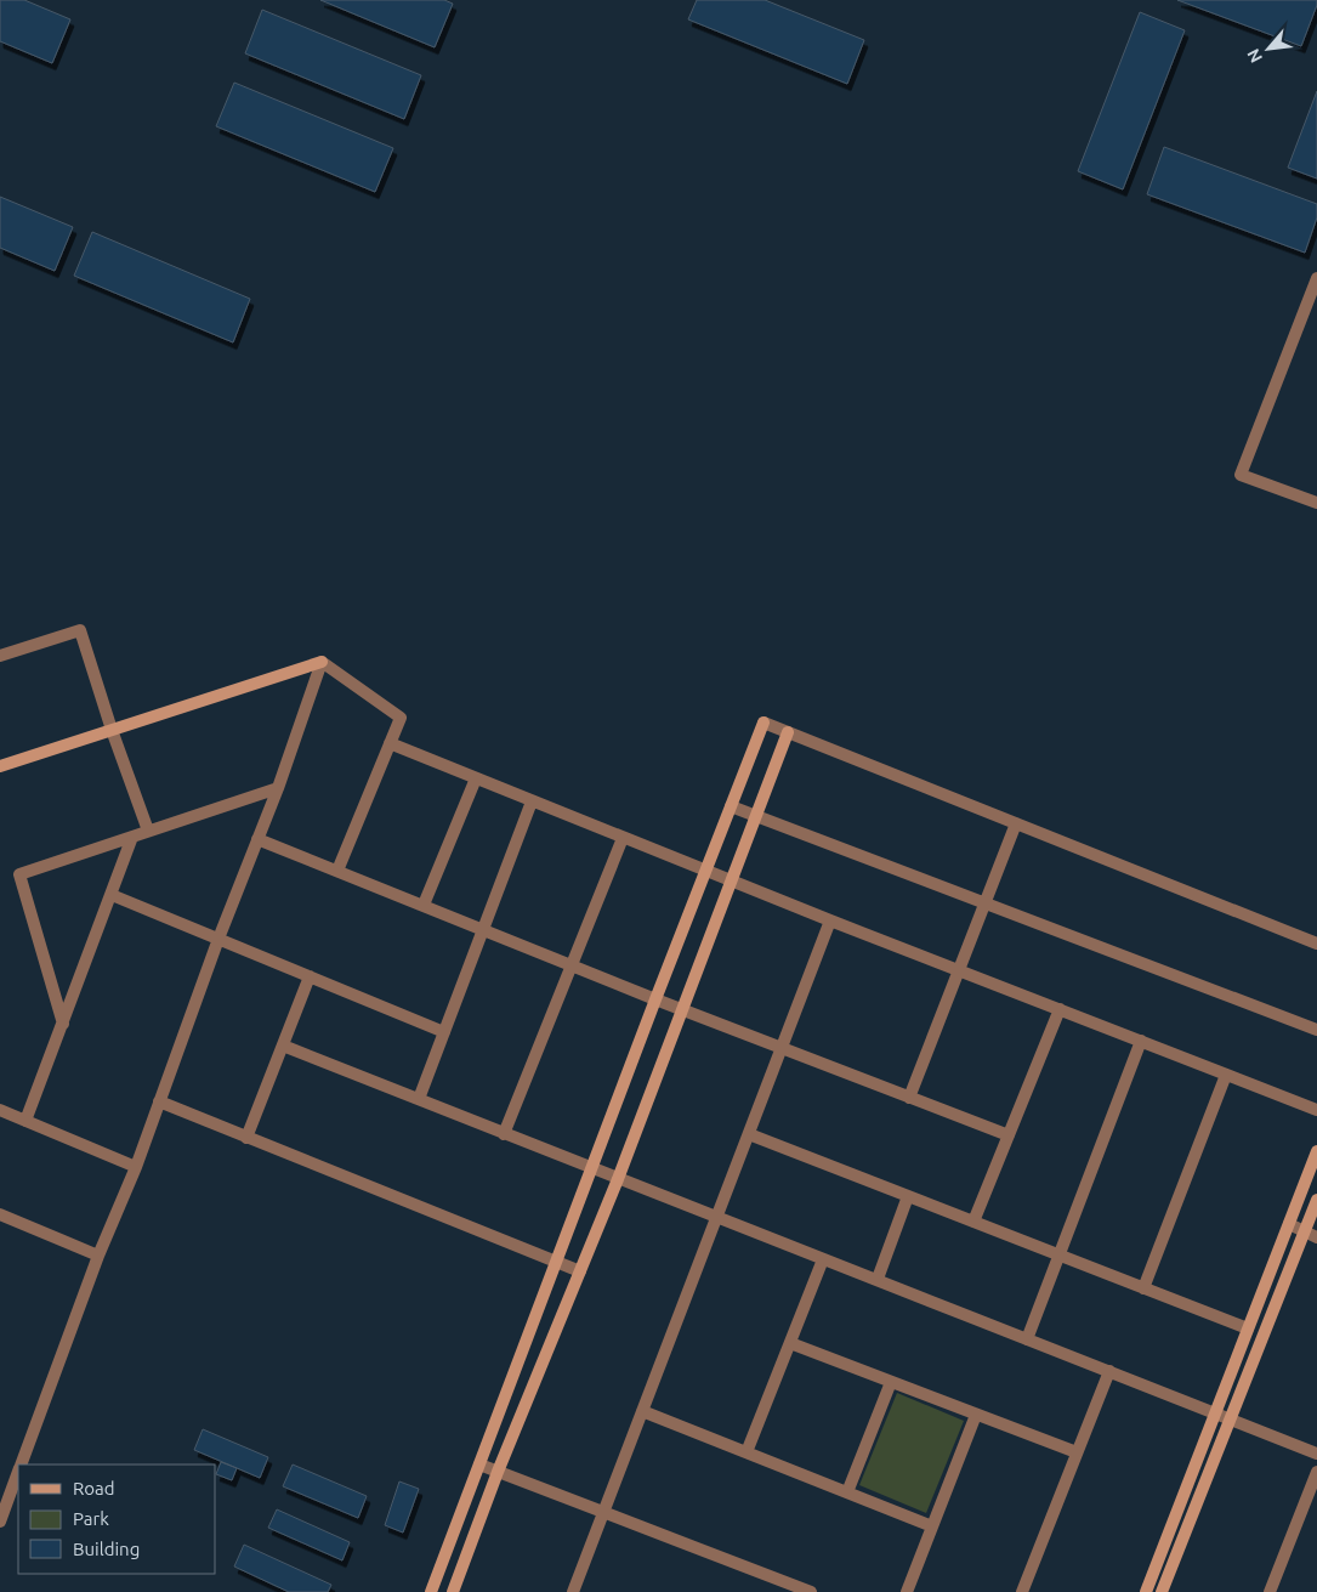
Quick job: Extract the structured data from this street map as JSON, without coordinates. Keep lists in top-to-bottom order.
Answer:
{
  "legend": ["Road", "Park", "Building"],
  "north": "bottom left"
}
